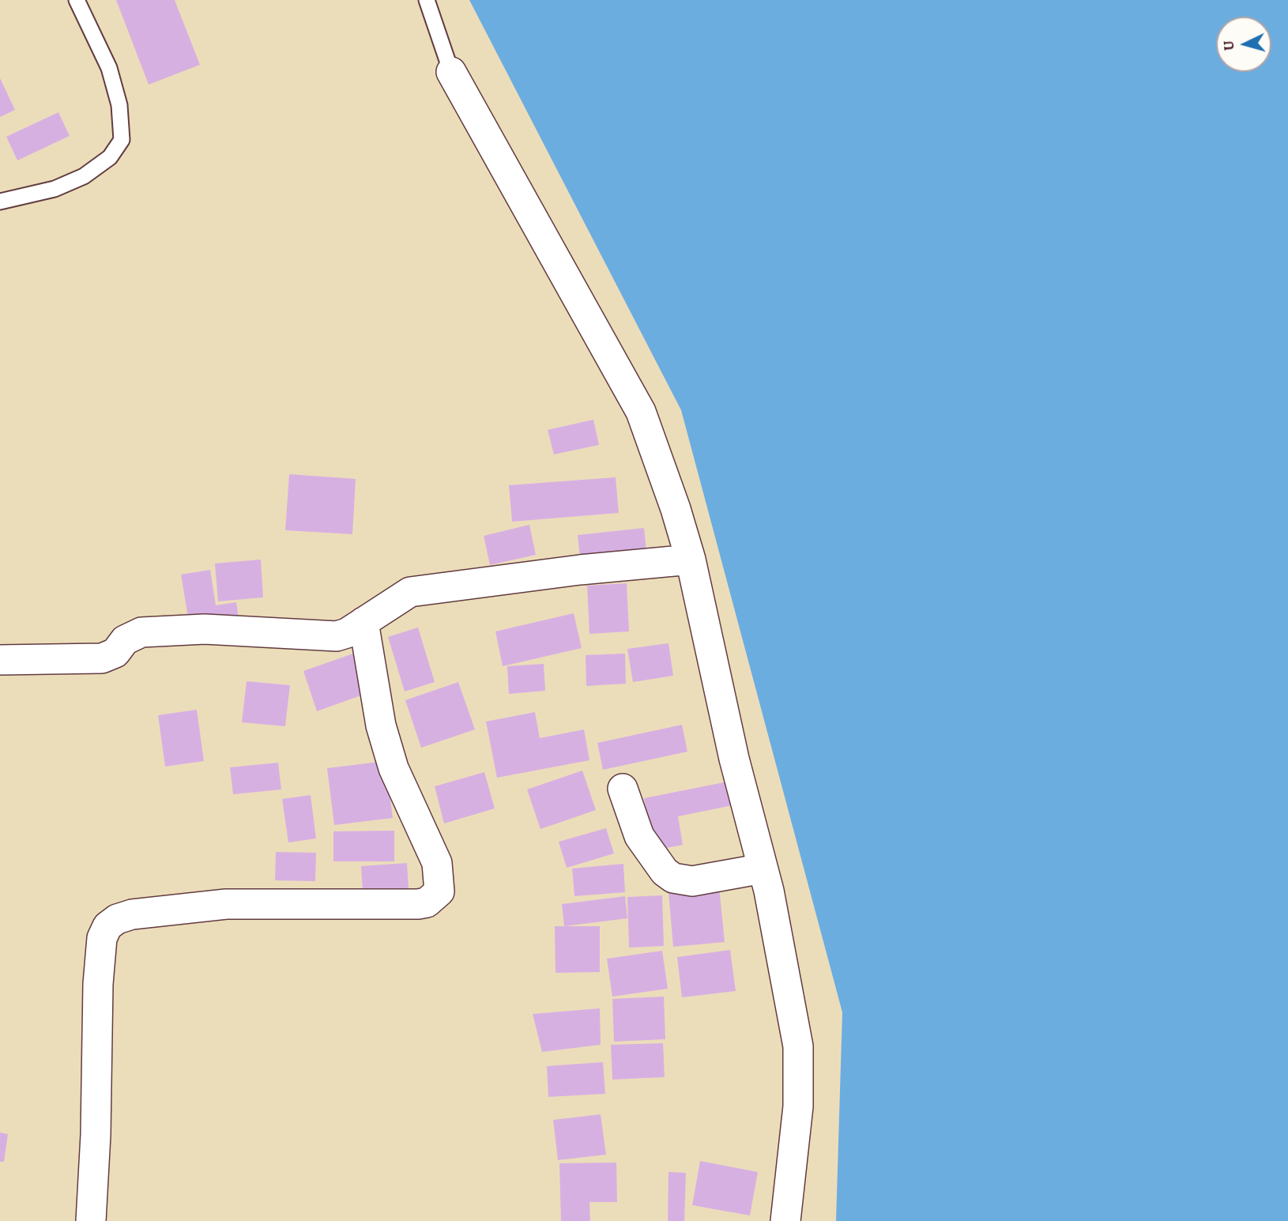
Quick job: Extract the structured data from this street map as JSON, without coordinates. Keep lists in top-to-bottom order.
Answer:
{
  "north": "left"
}
